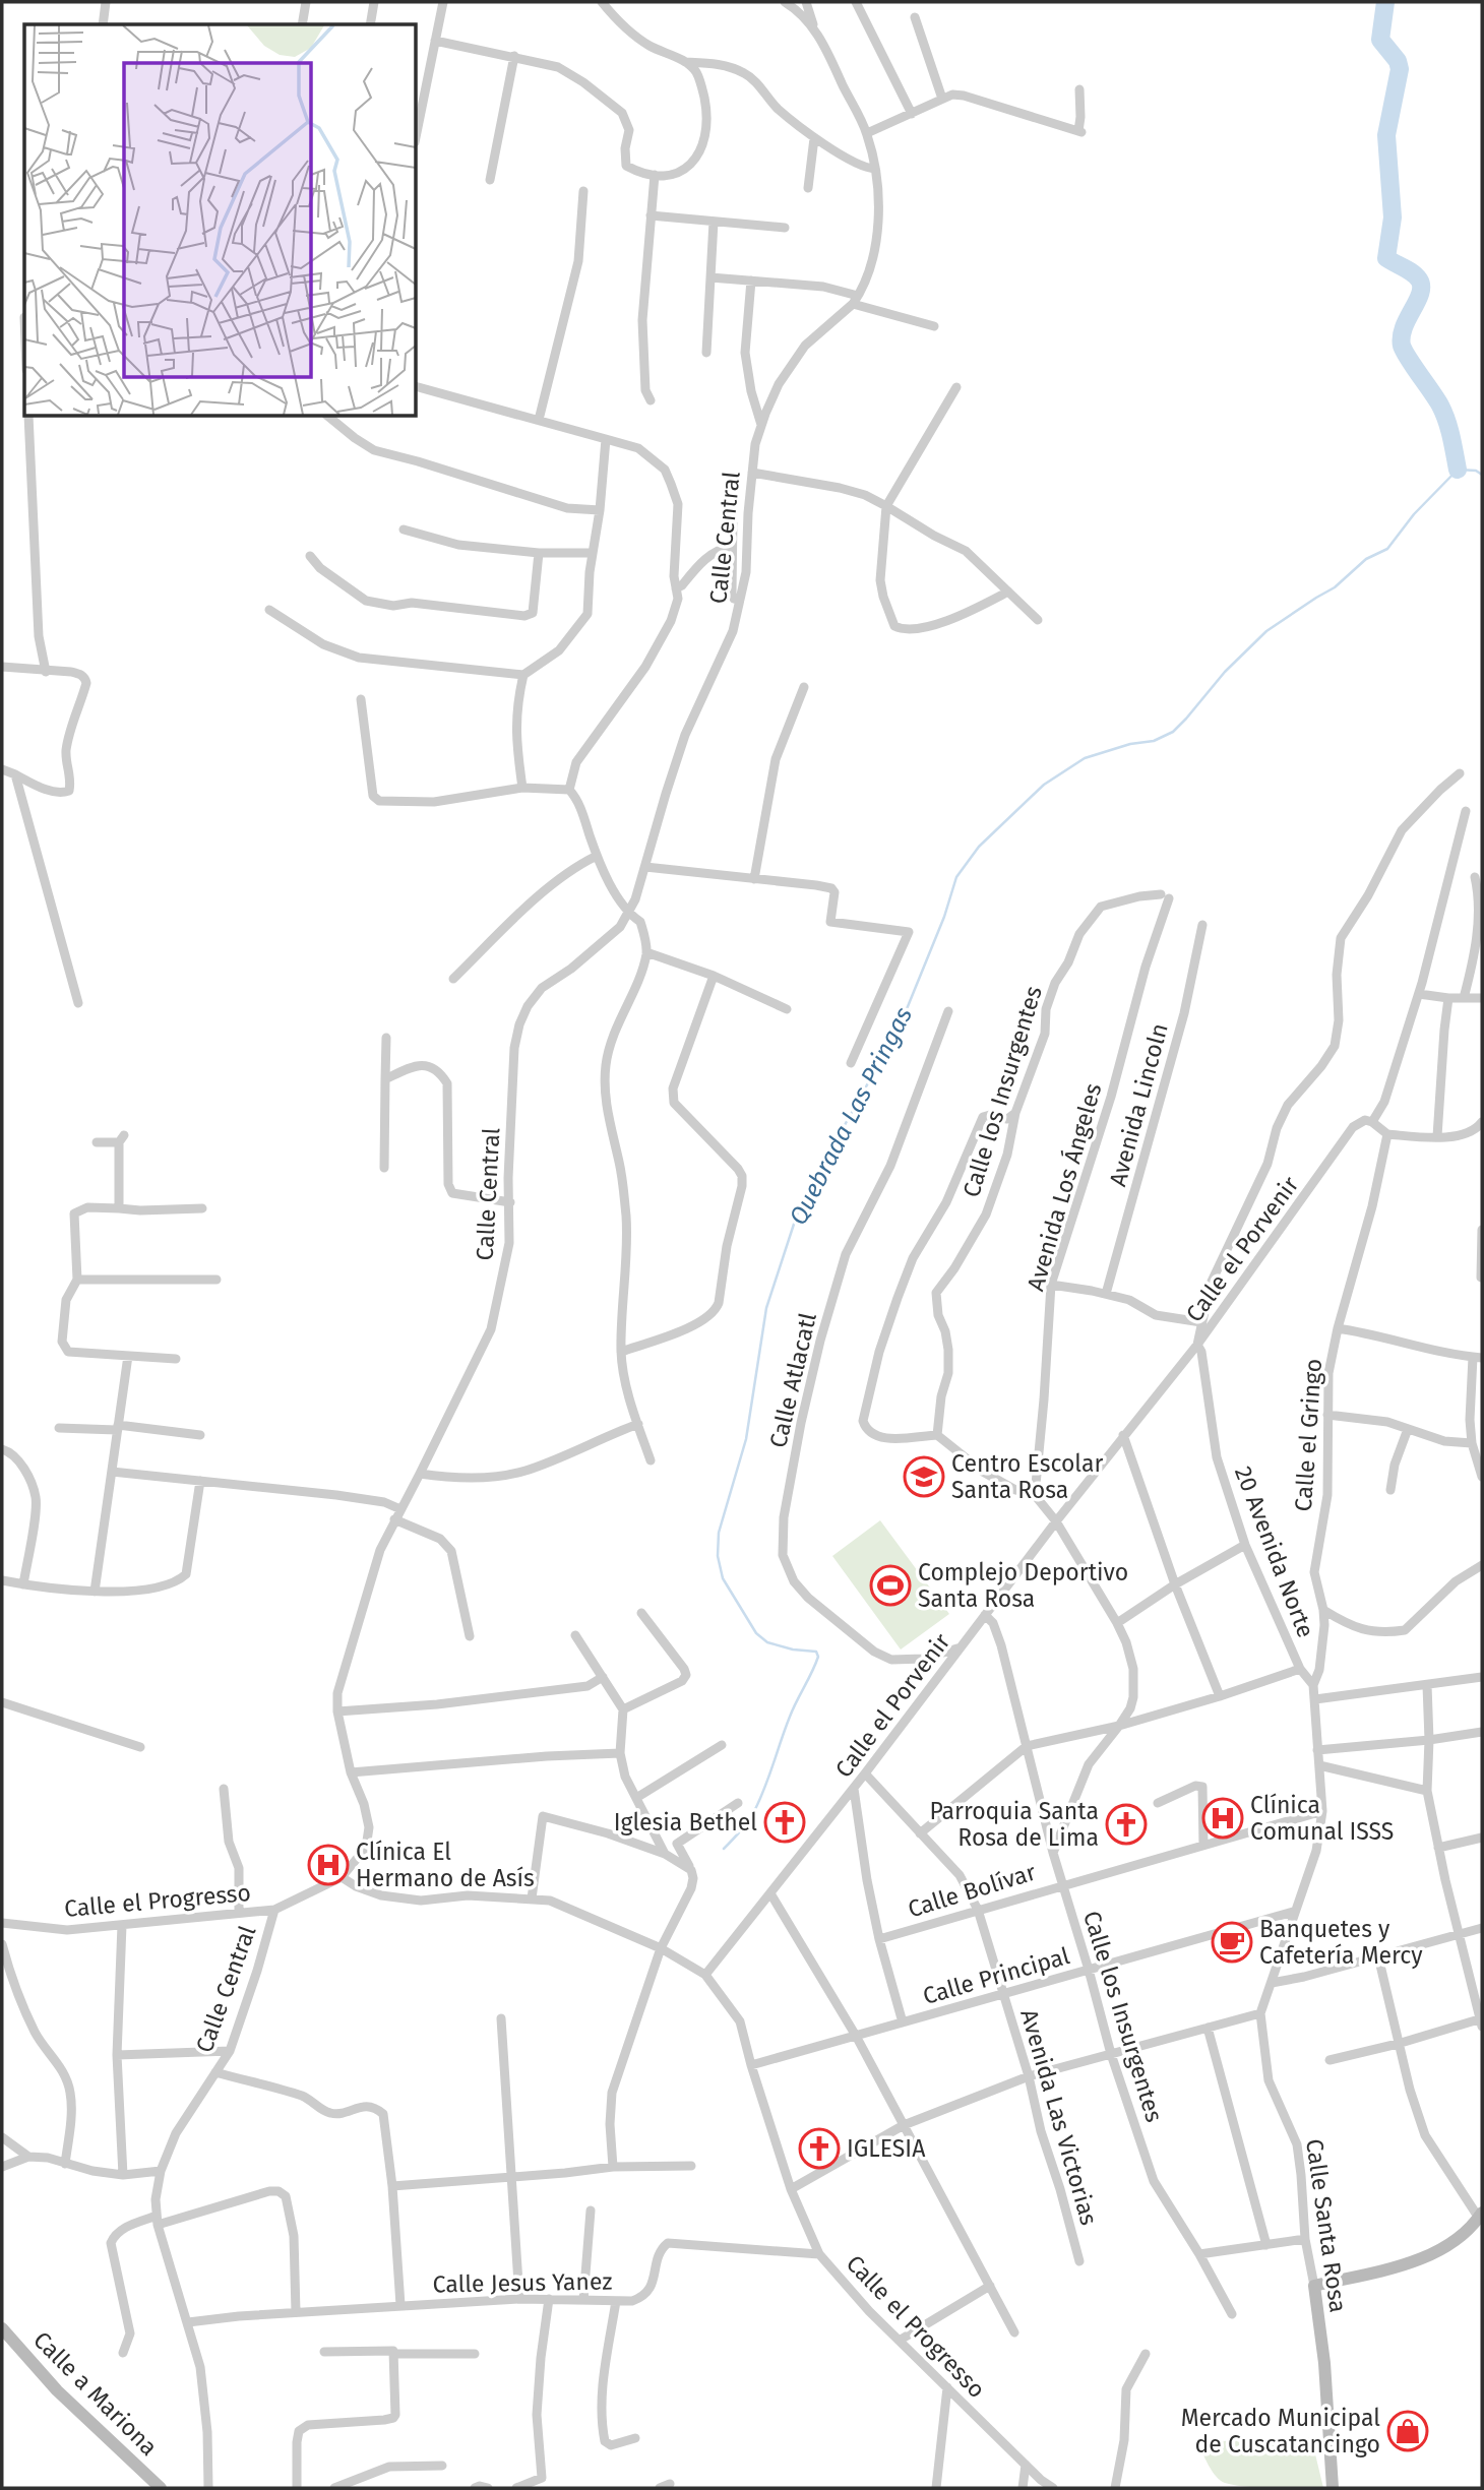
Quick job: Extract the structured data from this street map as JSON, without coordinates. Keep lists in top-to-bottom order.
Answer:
{
  "streets": {
    "street": [
      "Calle Central",
      "Calle los Insurgentes",
      "Avenida Lincoln",
      "Avenida Los Ángeles",
      "Calle el Porvenir",
      "Calle Atlacatl",
      "Calle el Gringo",
      "20 Avenida Norte",
      "Calle Bolívar",
      "Calle el Progresso",
      "Calle Principal",
      "Avenida Las Victorias",
      "Calle Santa Rosa",
      "Calle Jesus Yanez",
      "Calle a Mariona"
    ]
  },
  "crossings": [
    ["Calle Central", "Calle el Progresso"],
    ["Calle Central", "Calle Jesus Yanez"],
    ["Calle los Insurgentes", "Avenida Los Ángeles"],
    ["Calle los Insurgentes", "Calle el Porvenir"],
    ["Calle los Insurgentes", "Calle Bolívar"],
    ["Calle los Insurgentes", "Calle Principal"],
    ["Calle el Porvenir", "Calle Atlacatl"],
    ["Calle el Porvenir", "20 Avenida Norte"],
    ["Calle el Porvenir", "Calle el Progresso"],
    ["Calle el Porvenir", "Avenida Las Victorias"],
    ["Calle el Gringo", "20 Avenida Norte"],
    ["Calle el Gringo", "Calle Santa Rosa"],
    ["20 Avenida Norte", "Calle Santa Rosa"],
    ["Calle Bolívar", "Avenida Las Victorias"],
    ["Calle Bolívar", "Calle Santa Rosa"],
    ["Calle el Progresso", "Calle Principal"],
    ["Calle el Progresso", "Calle Jesus Yanez"],
    ["Calle Principal", "Avenida Las Victorias"],
    ["Calle Principal", "Calle Santa Rosa"]
  ],
  "water": ["Quebrada Las Pringas"],
  "places": {
    "school or university": ["Centro Escolar Santa Rosa"],
    "sports": ["Complejo Deportivo Santa Rosa"],
    "hospital": ["Clínica Comunal ISSS", "Clínica El Hermano de Asís"],
    "church": ["Iglesia Bethel", "Parroquia Santa Rosa de Lima", "IGLESIA"],
    "cafe": ["Banquetes y Cafetería Mercy"],
    "shop": ["Mercado Municipal de Cuscatancingo"]
  }
}
